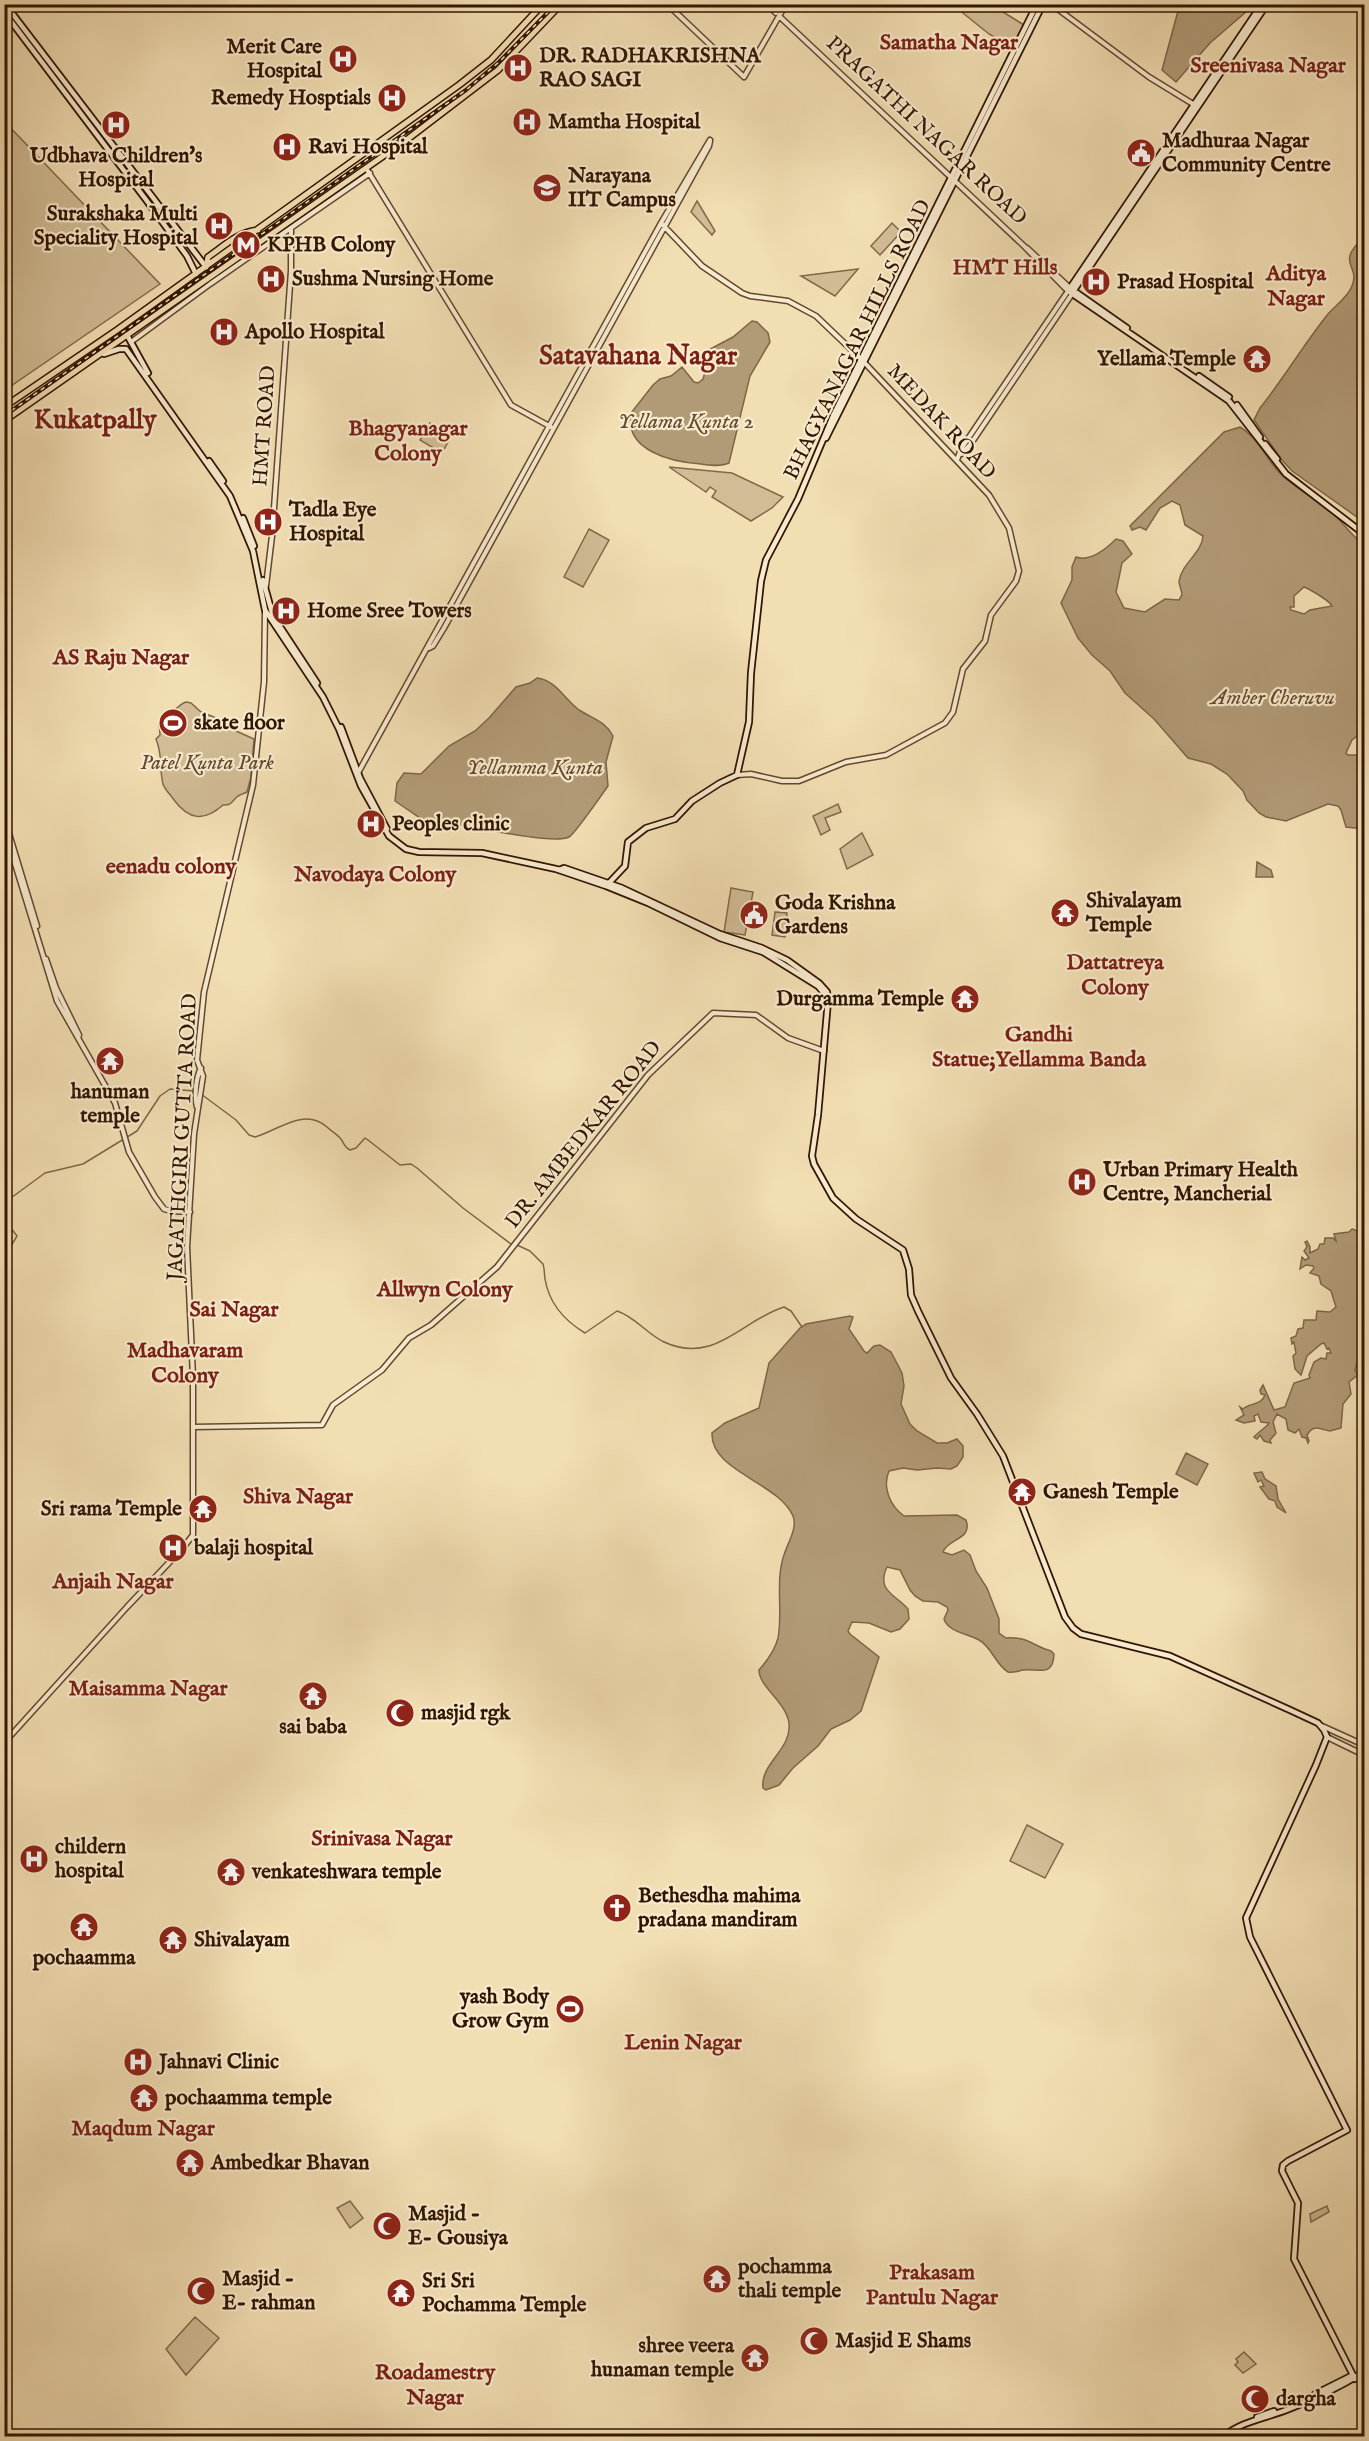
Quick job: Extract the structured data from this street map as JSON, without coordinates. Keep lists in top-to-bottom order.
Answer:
{
  "streets": {
    "main road": ["PRAGATHI NAGAR ROAD", "BHAGYANAGAR HILLS ROAD"],
    "street": [
      "MEDAK ROAD",
      "HMT ROAD",
      "DR. AMBEDKAR ROAD",
      "JAGATHGIRI GUTTA ROAD"
    ]
  },
  "crossings": [
    ["PRAGATHI NAGAR ROAD", "BHAGYANAGAR HILLS ROAD"],
    ["BHAGYANAGAR HILLS ROAD", "MEDAK ROAD"],
    ["DR. AMBEDKAR ROAD", "JAGATHGIRI GUTTA ROAD"]
  ],
  "districts": [
    "Samatha Nagar",
    "Sreenivasa Nagar",
    "HMT Hills",
    "Aditya Nagar",
    "Satavahana Nagar",
    "Kukatpally",
    "Bhagyanagar Colony",
    "AS Raju Nagar",
    "eenadu colony",
    "Navodaya Colony",
    "Dattatreya Colony",
    "Gandhi Statue;Yellamma Banda",
    "Allwyn Colony",
    "Sai Nagar",
    "Madhavaram Colony",
    "Shiva Nagar",
    "Anjaih Nagar",
    "Maisamma Nagar",
    "Srinivasa Nagar",
    "Lenin Nagar",
    "Maqdum Nagar",
    "Prakasam Pantulu Nagar",
    "Roadamestry Nagar"
  ],
  "water": ["Yellama Kunta 2", "Amber Cheruvu", "Yellamma Kunta"],
  "parks": ["Patel Kunta Park"],
  "places": {
    "hospital": [
      "Merit Care Hospital",
      "DR. RADHAKRISHNA RAO SAGI",
      "Remedy Hosptials",
      "Mamtha Hospital",
      "Udbhava Children's Hospital",
      "Ravi Hospital",
      "Surakshaka Multi Speciality Hospital",
      "Sushma Nursing Home",
      "Prasad Hospital",
      "Apollo Hospital",
      "Tadla Eye Hospital",
      "Home Sree Towers",
      "Peoples clinic",
      "Urban Primary Health Centre, Mancherial",
      "balaji hospital",
      "childern hospital",
      "Jahnavi Clinic"
    ],
    "public building": ["Madhuraa Nagar Community Centre", "Goda Krishna Gardens"],
    "school or university": ["Narayana IIT Campus"],
    "metro station": ["KPHB Colony"],
    "temple": [
      "Yellama Temple",
      "Shivalayam Temple",
      "Durgamma Temple",
      "hanuman temple",
      "Ganesh Temple",
      "Sri rama Temple",
      "sai baba",
      "venkateshwara temple",
      "pochaamma",
      "Shivalayam",
      "pochaamma temple",
      "Ambedkar Bhavan",
      "pochamma thali temple",
      "Sri Sri Pochamma Temple",
      "shree veera hunaman temple"
    ],
    "sports": ["skate floor", "yash Body Grow Gym"],
    "mosque": [
      "masjid rgk",
      "Masjid - E- Gousiya",
      "Masjid - E- rahman",
      "Masjid E Shams",
      "dargha"
    ],
    "church": ["Bethesdha mahima pradana mandiram"]
  }
}
